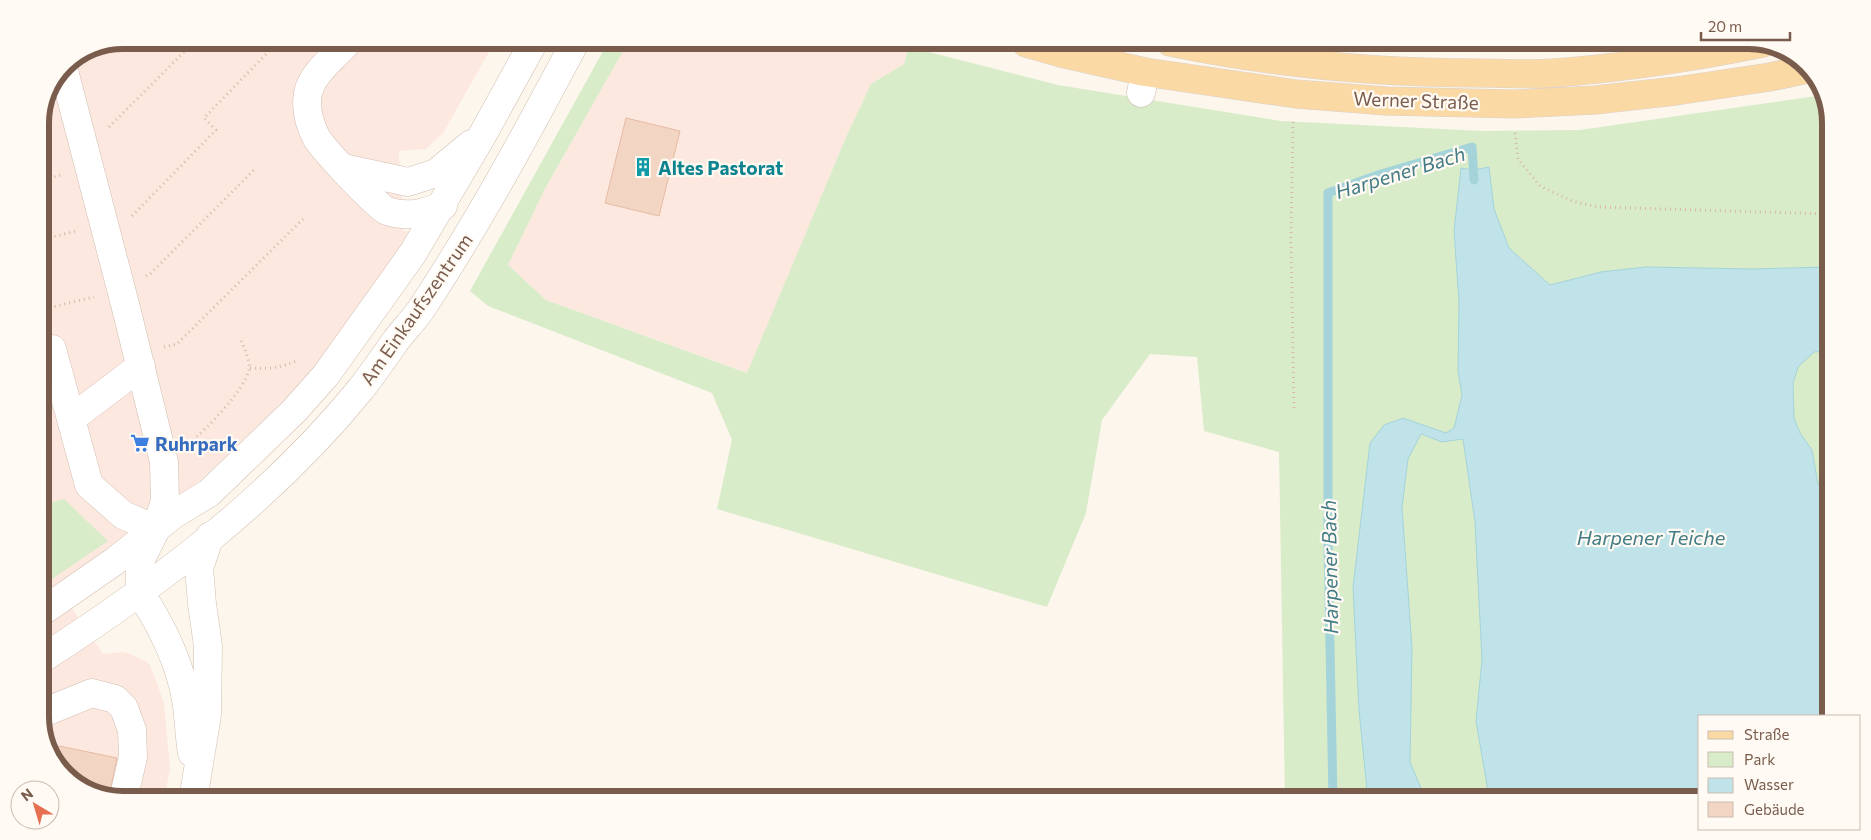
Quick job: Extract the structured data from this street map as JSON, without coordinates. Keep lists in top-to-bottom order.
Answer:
{
  "streets": {
    "main road": ["Werner Straße"],
    "street": ["Am Einkaufszentrum"]
  },
  "water": ["Harpener Bach", "Harpener Teiche"],
  "places": {
    "building": ["Altes Pastorat"],
    "supermarket": ["Ruhrpark"]
  },
  "legend": [
    "Straße",
    "Park",
    "Wasser",
    "Gebäude"
  ],
  "scale_bar": "20 m",
  "north": "top left"
}
